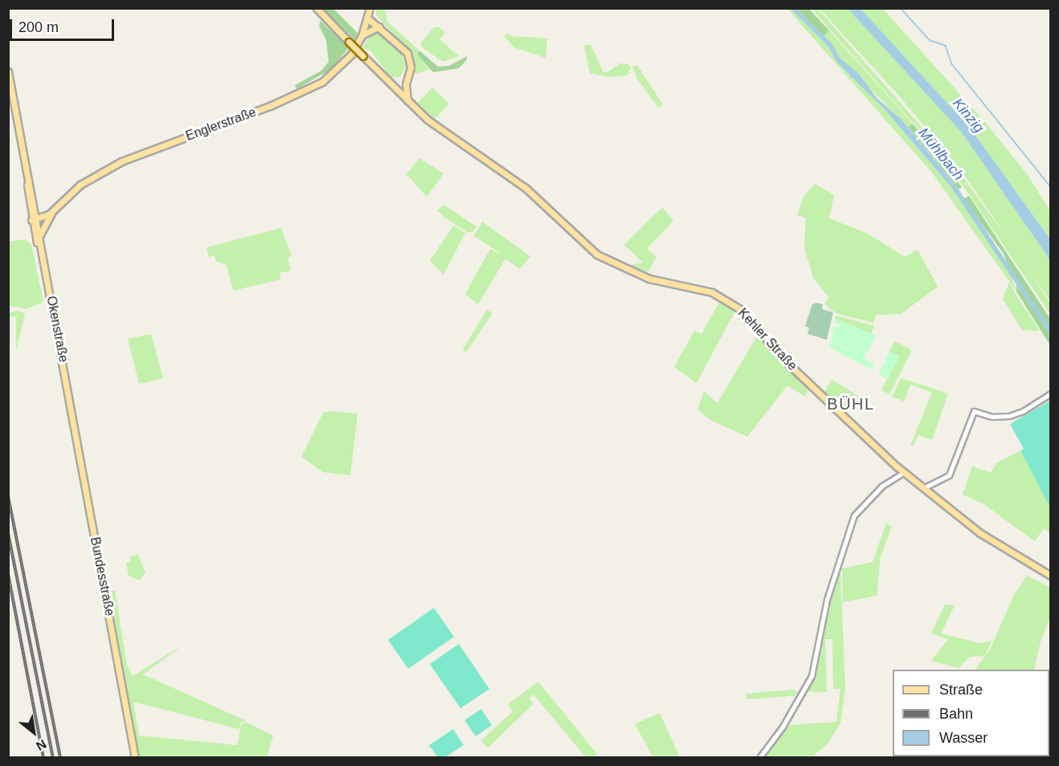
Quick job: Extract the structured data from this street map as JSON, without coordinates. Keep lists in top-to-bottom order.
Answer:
{
  "streets": {
    "main road": [
      "Englerstraße",
      "Okenstraße",
      "Kehler Straße",
      "Bundesstraße"
    ]
  },
  "crossings": [
    ["Englerstraße", "Okenstraße"],
    ["Okenstraße", "Bundesstraße"]
  ],
  "districts": ["BÜHL"],
  "water": ["Kinzig", "Mühlbach"],
  "legend": ["Straße", "Bahn", "Wasser"],
  "scale_bar": "200 m",
  "north": "bottom right"
}
